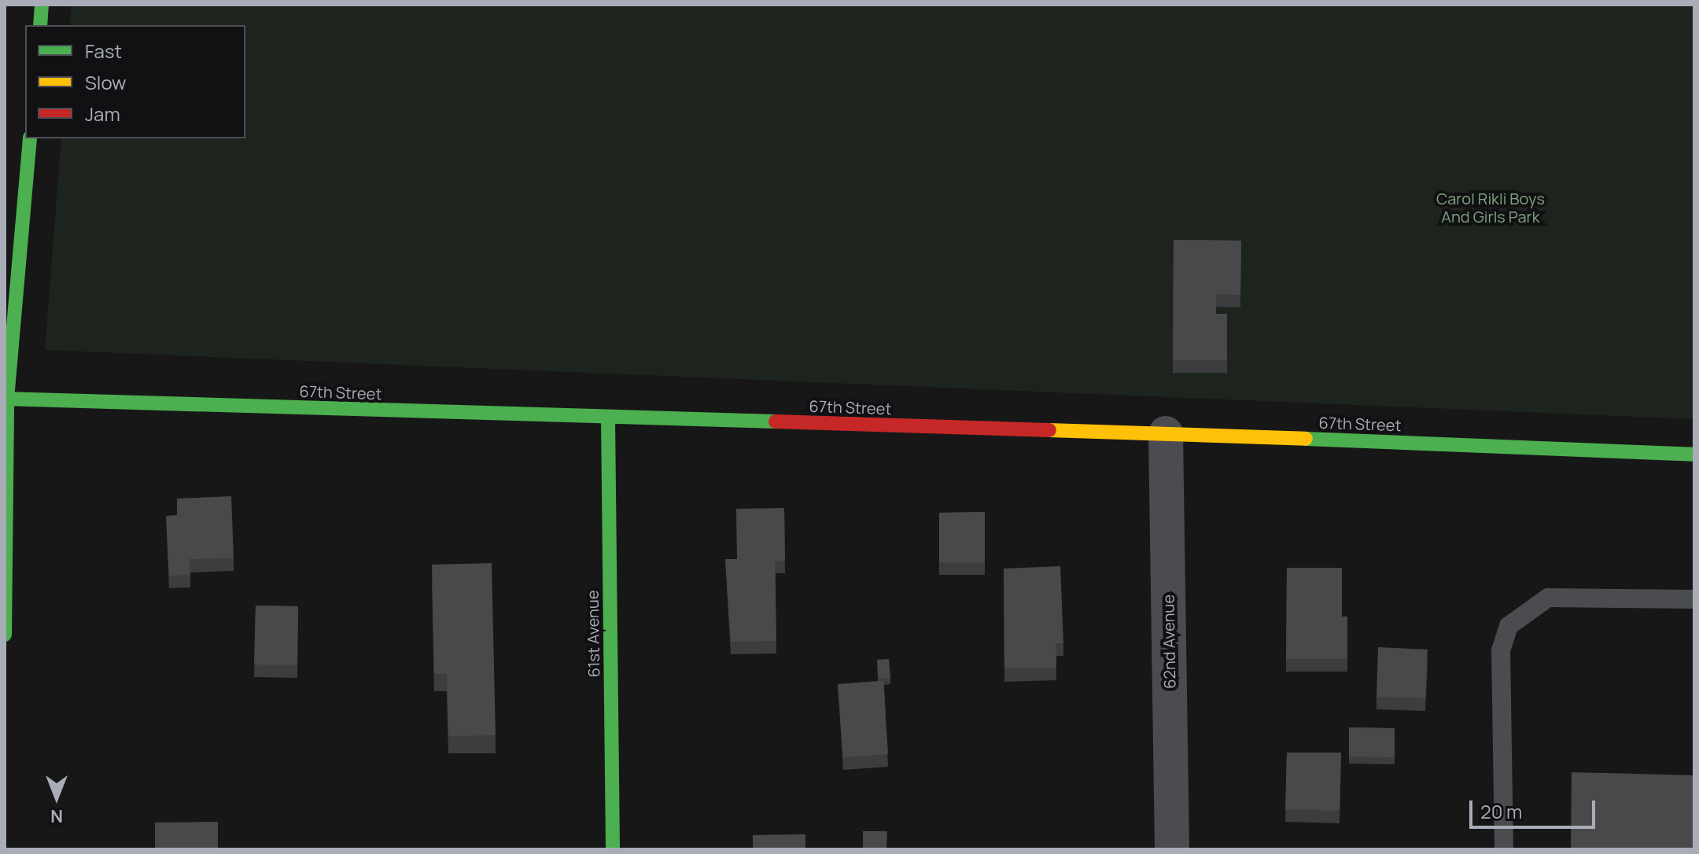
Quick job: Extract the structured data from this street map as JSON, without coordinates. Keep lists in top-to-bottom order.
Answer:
{
  "streets": {
    "street": ["67th Street", "61st Avenue", "62nd Avenue"]
  },
  "crossings": [
    ["67th Street", "61st Avenue"],
    ["67th Street", "62nd Avenue"]
  ],
  "parks": ["Carol Rikli Boys And Girls Park"],
  "legend": ["Fast", "Slow", "Jam"],
  "scale_bar": "20 m",
  "north": "bottom"
}
